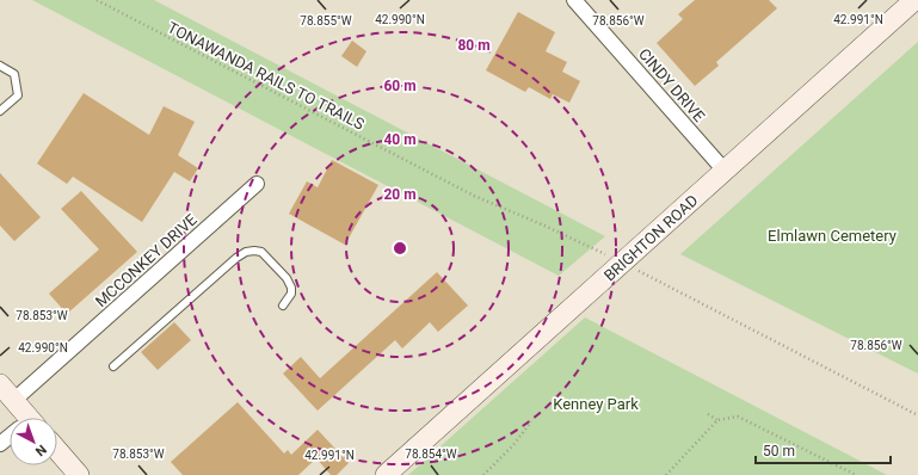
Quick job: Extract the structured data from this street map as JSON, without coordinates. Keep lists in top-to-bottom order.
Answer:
{
  "streets": {
    "street": ["CINDY DRIVE", "BRIGHTON ROAD", "MCCONKEY DRIVE"],
    "path": ["TONAWANDA RAILS TO TRAILS"]
  },
  "crossings": [
    ["CINDY DRIVE", "BRIGHTON ROAD"]
  ],
  "parks": ["Elmlawn Cemetery", "Kenney Park"],
  "scale_bar": "50 m",
  "north": "bottom right",
  "coordinates": [
    "42.990°N",
    "42.991°N",
    "78.855°W",
    "78.856°W",
    "78.853°W",
    "78.854°W"
  ],
  "rings": [
    "80 m",
    "60 m",
    "40 m",
    "20 m"
  ]
}
